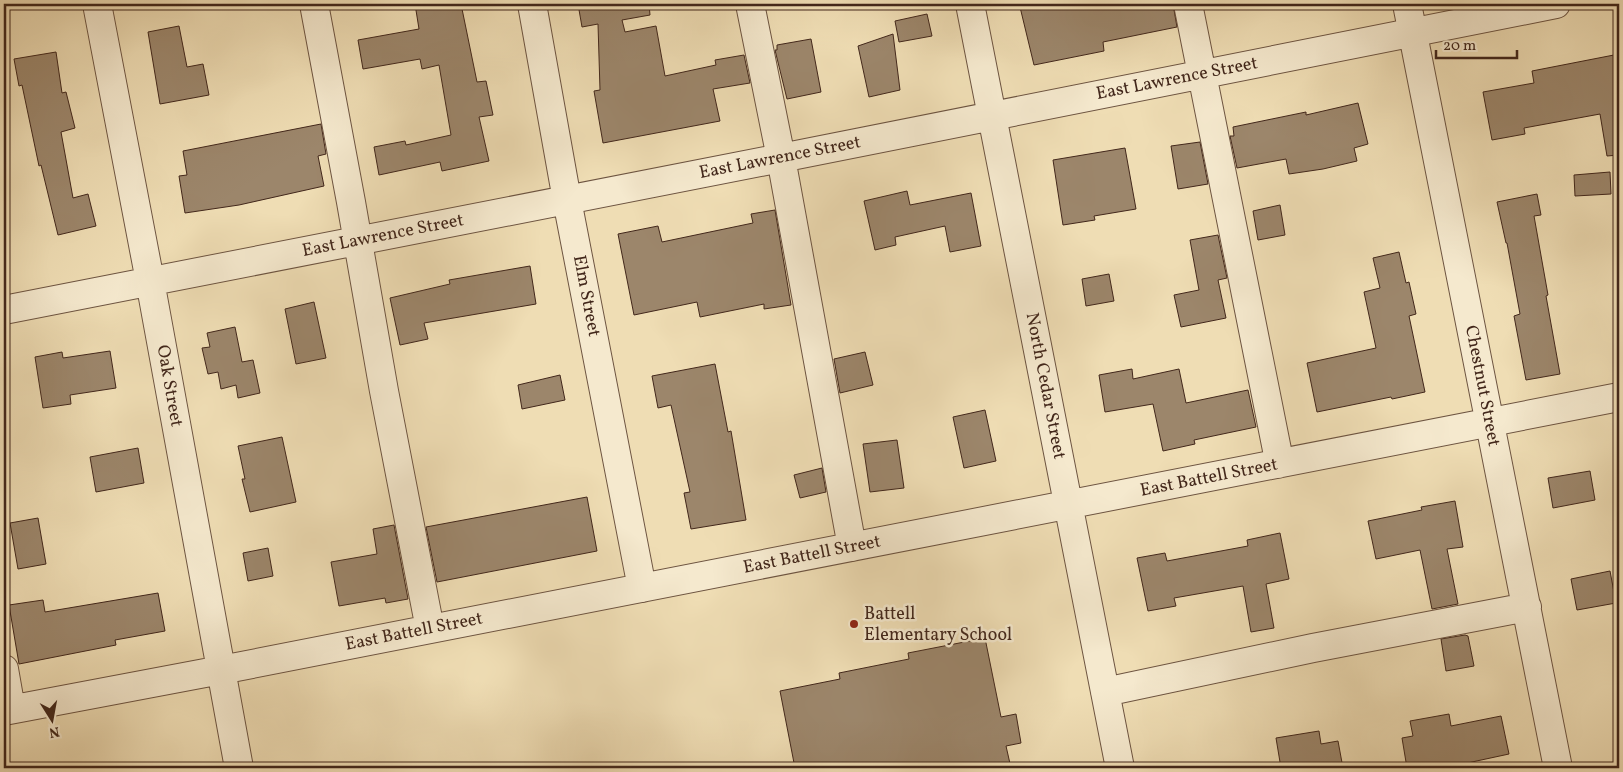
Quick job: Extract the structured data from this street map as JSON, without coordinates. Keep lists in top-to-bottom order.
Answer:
{
  "streets": {
    "street": [
      "East Lawrence Street",
      "Elm Street",
      "Oak Street",
      "North Cedar Street",
      "Chestnut Street",
      "East Battell Street"
    ]
  },
  "crossings": [
    ["East Lawrence Street", "Elm Street"],
    ["East Lawrence Street", "Oak Street"],
    ["East Lawrence Street", "North Cedar Street"],
    ["East Lawrence Street", "Chestnut Street"],
    ["Elm Street", "East Battell Street"],
    ["Oak Street", "East Battell Street"],
    ["North Cedar Street", "East Battell Street"],
    ["Chestnut Street", "East Battell Street"]
  ],
  "places": ["Battell Elementary School"],
  "scale_bar": "20 m",
  "north": "bottom"
}
